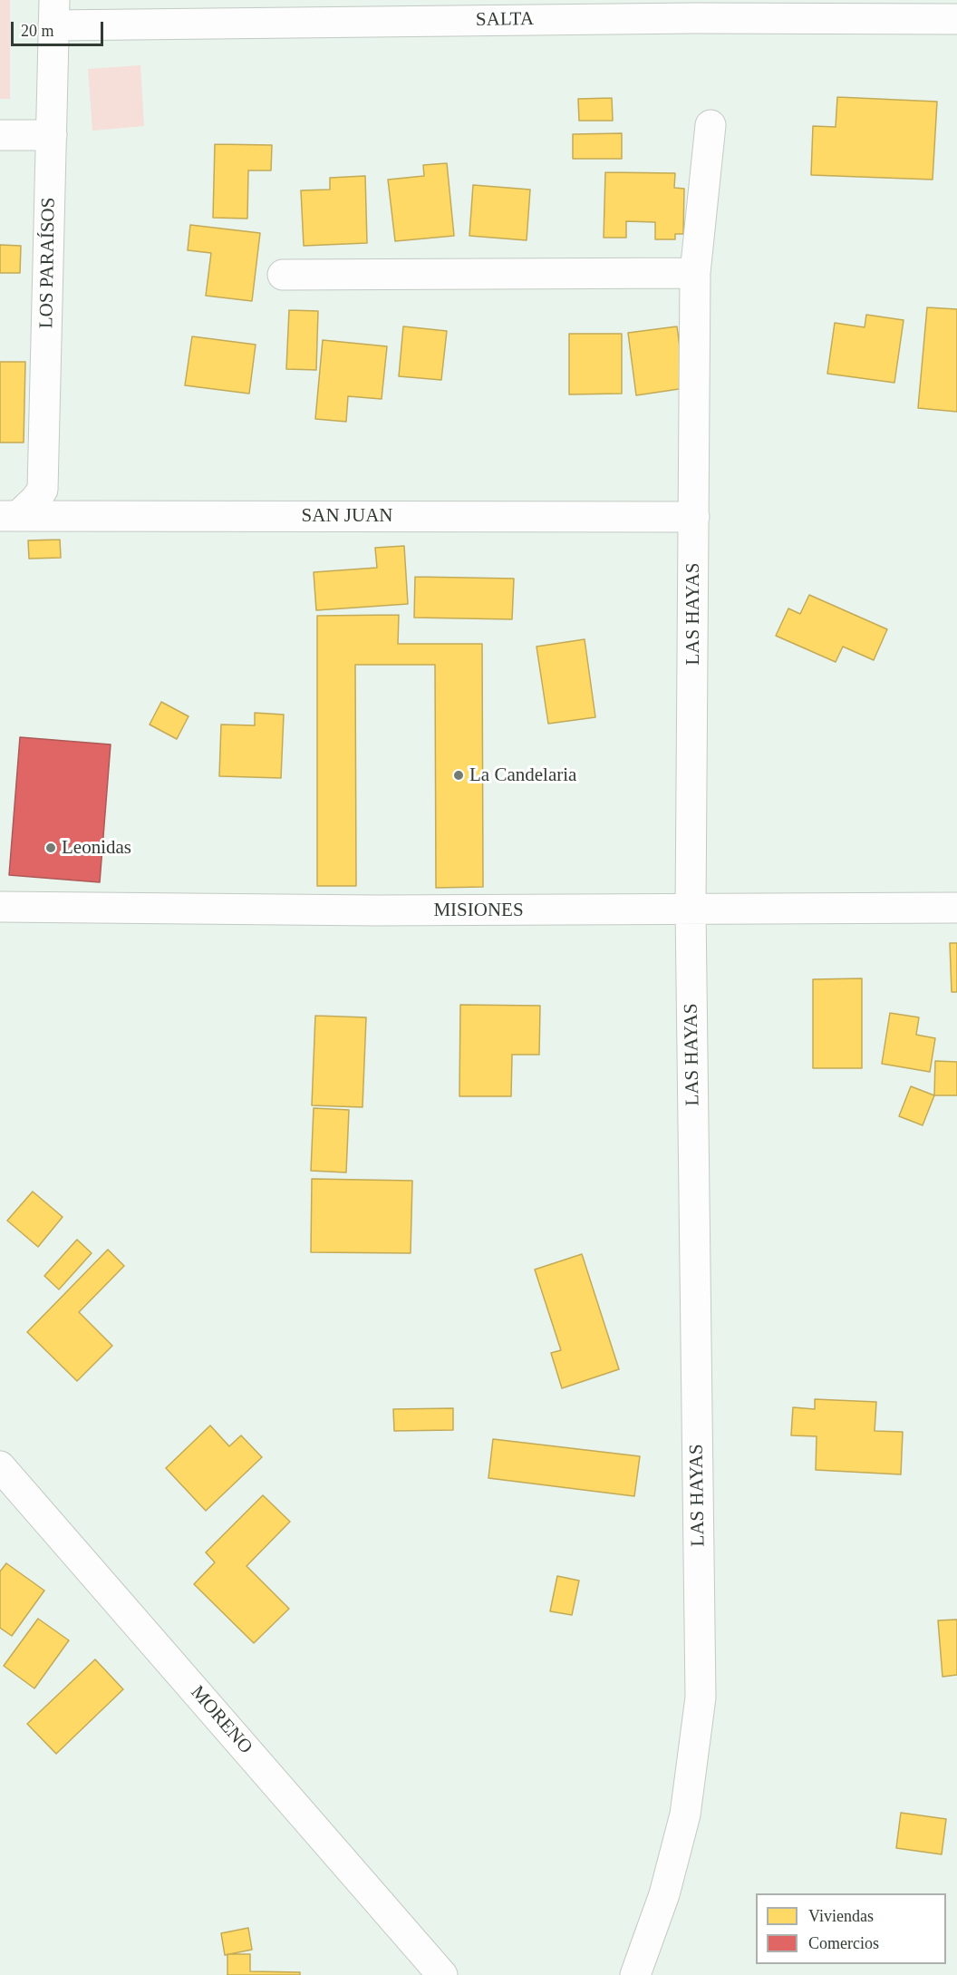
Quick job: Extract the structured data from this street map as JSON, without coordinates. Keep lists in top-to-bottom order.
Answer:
{
  "streets": {
    "street": [
      "SALTA",
      "LOS PARAÍSOS",
      "SAN JUAN",
      "LAS HAYAS",
      "MISIONES",
      "MORENO"
    ]
  },
  "crossings": [
    ["SALTA", "LOS PARAÍSOS"],
    ["LOS PARAÍSOS", "SAN JUAN"],
    ["SAN JUAN", "LAS HAYAS"],
    ["LAS HAYAS", "MISIONES"]
  ],
  "places": ["La Candelaria", "Leonidas"],
  "legend": ["Viviendas", "Comercios"],
  "scale_bar": "20 m"
}
